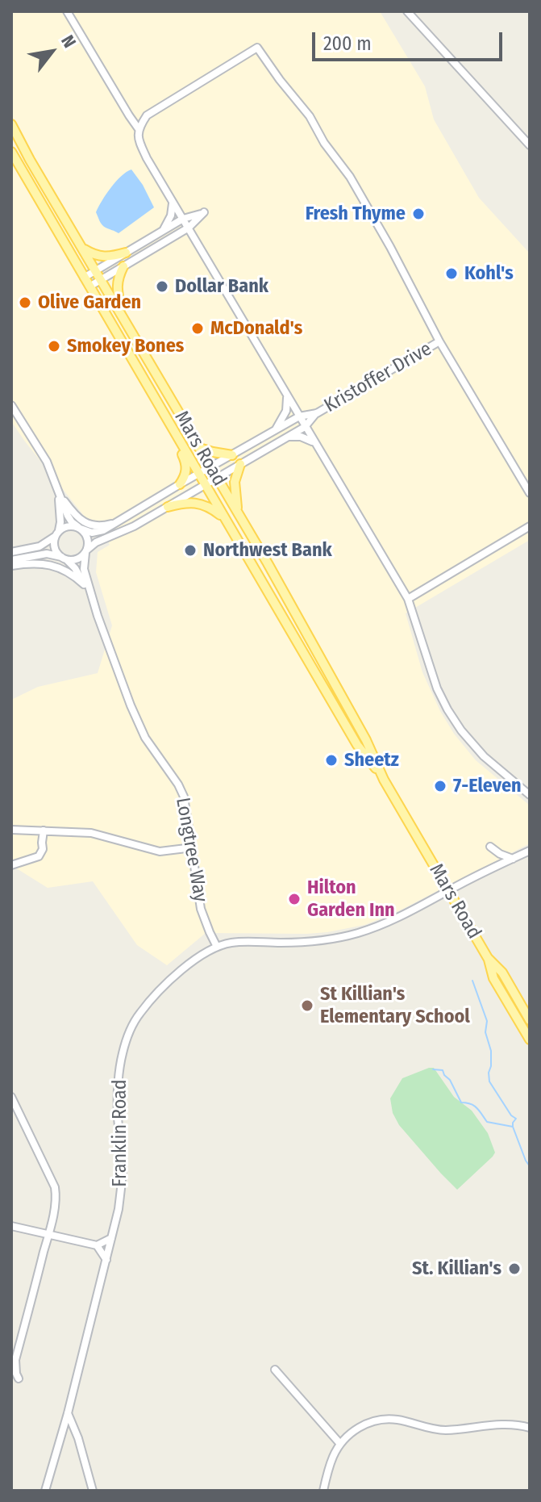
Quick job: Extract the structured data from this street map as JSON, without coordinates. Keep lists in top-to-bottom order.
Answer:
{
  "streets": {
    "main road": ["Mars Road"],
    "street": ["Kristoffer Drive", "Longtree Way", "Franklin Road"]
  },
  "crossings": [
    ["Kristoffer Drive", "Mars Road"],
    ["Mars Road", "Franklin Road"],
    ["Longtree Way", "Franklin Road"]
  ],
  "places": [
    "Fresh Thyme",
    "Kohl's",
    "Dollar Bank",
    "Olive Garden",
    "McDonald's",
    "Smokey Bones",
    "Northwest Bank",
    "Sheetz",
    "7-Eleven",
    "Hilton Garden Inn",
    "St Killian's Elementary School",
    "St. Killian's"
  ],
  "scale_bar": "200 m",
  "north": "top right"
}
